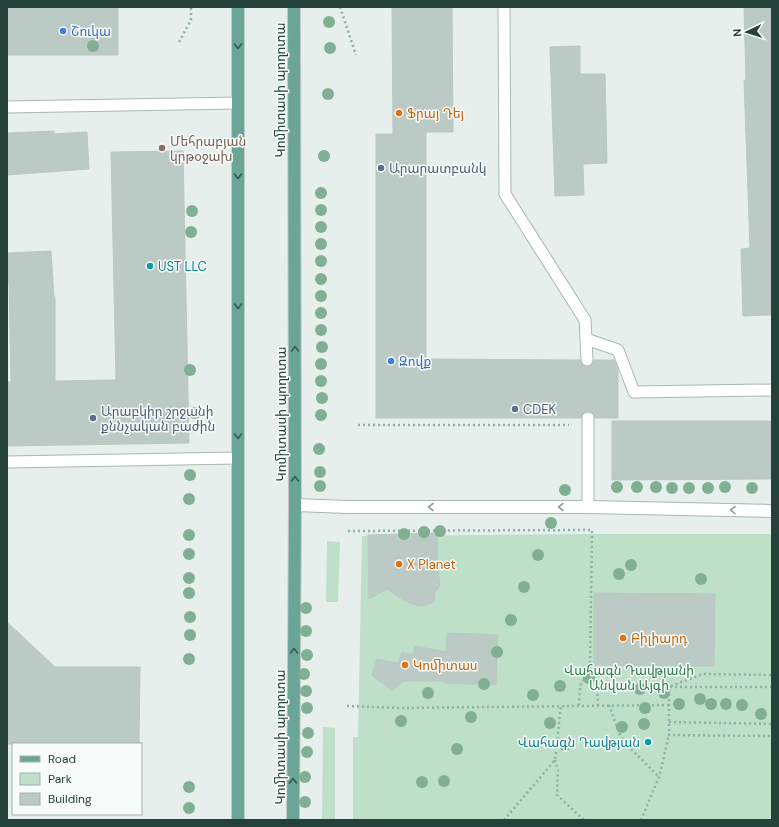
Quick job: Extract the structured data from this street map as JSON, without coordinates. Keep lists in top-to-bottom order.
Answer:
{
  "streets": {
    "main road": ["Կոմիտասի պողոտա"]
  },
  "parks": ["Վահագն Դավթյանի Անվան Այգի"],
  "places": [
    "Շուկա",
    "Ֆրայ Դեյ",
    "Մեհրաբյան կրթօջախ",
    "Արարատբանկ",
    "UST LLC",
    "Զովք",
    "CDEK",
    "Արաբկիր շրջանի քննչական բաժին",
    "X Planet",
    "Բիլիարդ",
    "Կոմիտաս",
    "Վահագն Դավթյան"
  ],
  "legend": ["Road", "Park", "Building"],
  "north": "left"
}
